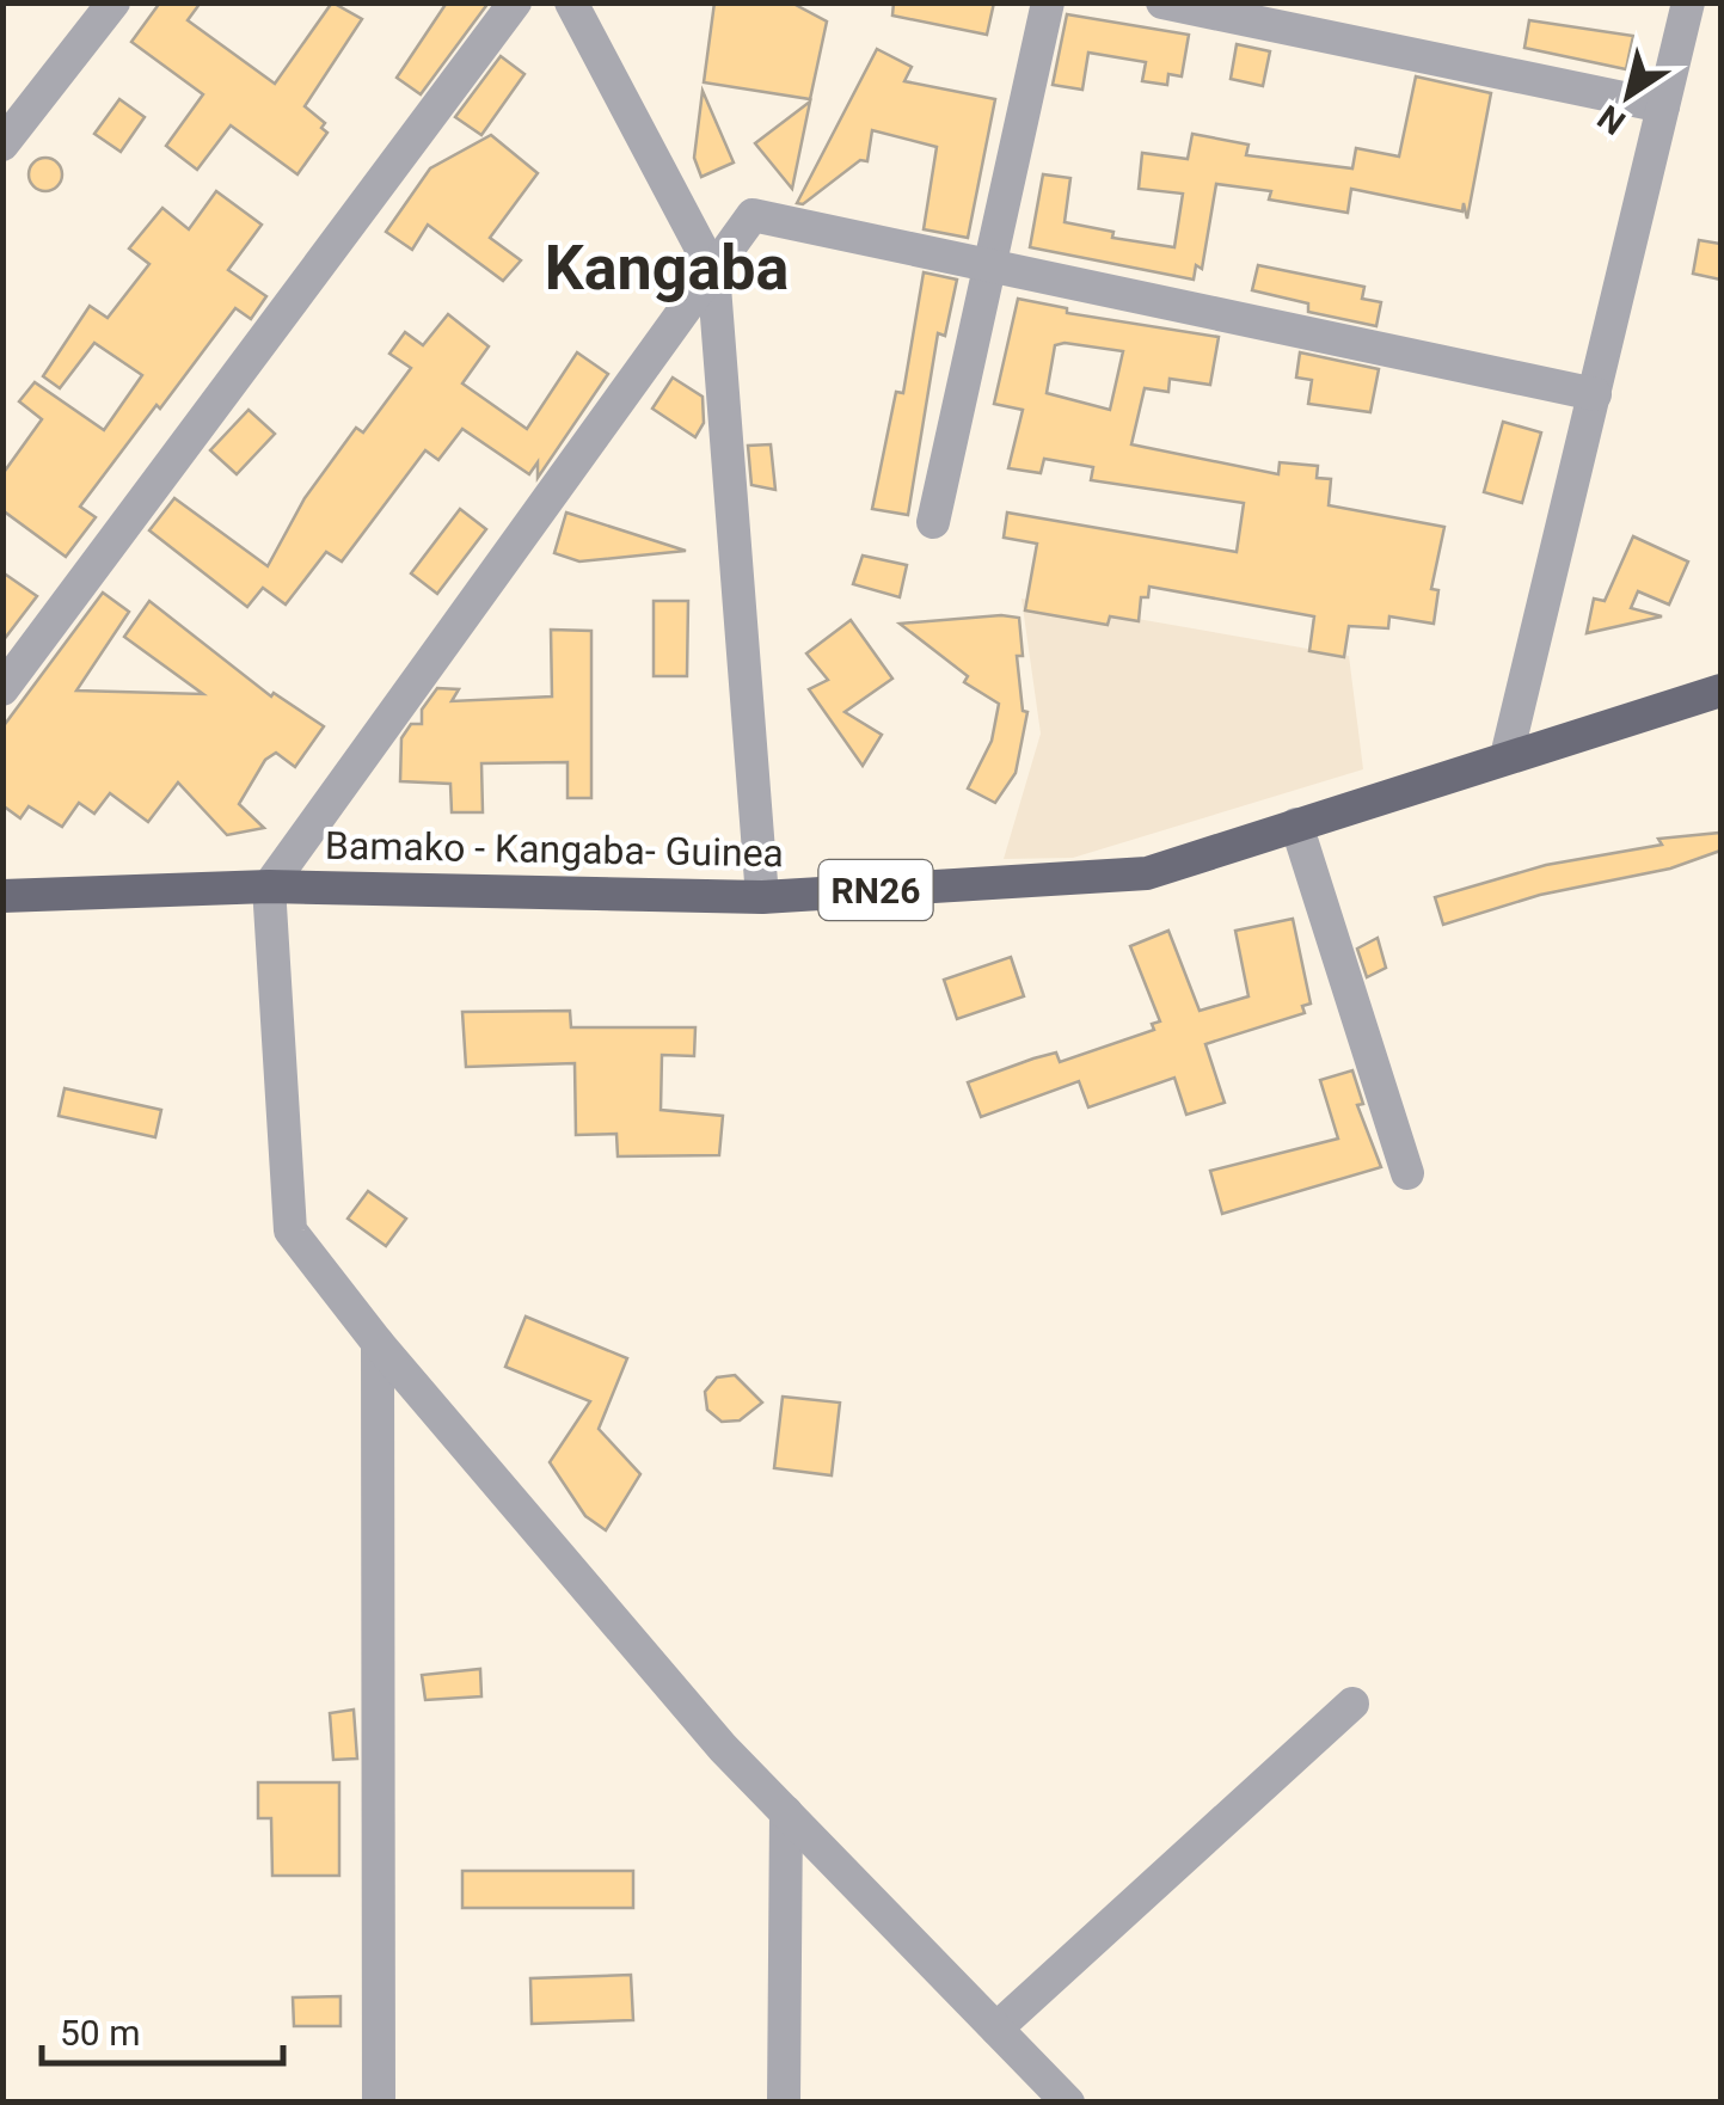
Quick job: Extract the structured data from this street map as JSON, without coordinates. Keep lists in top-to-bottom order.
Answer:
{
  "streets": {
    "main road": ["Bamako - Kangaba- Guinea", "RN26"]
  },
  "districts": ["Kangaba"],
  "scale_bar": "50 m",
  "north": "bottom left"
}
